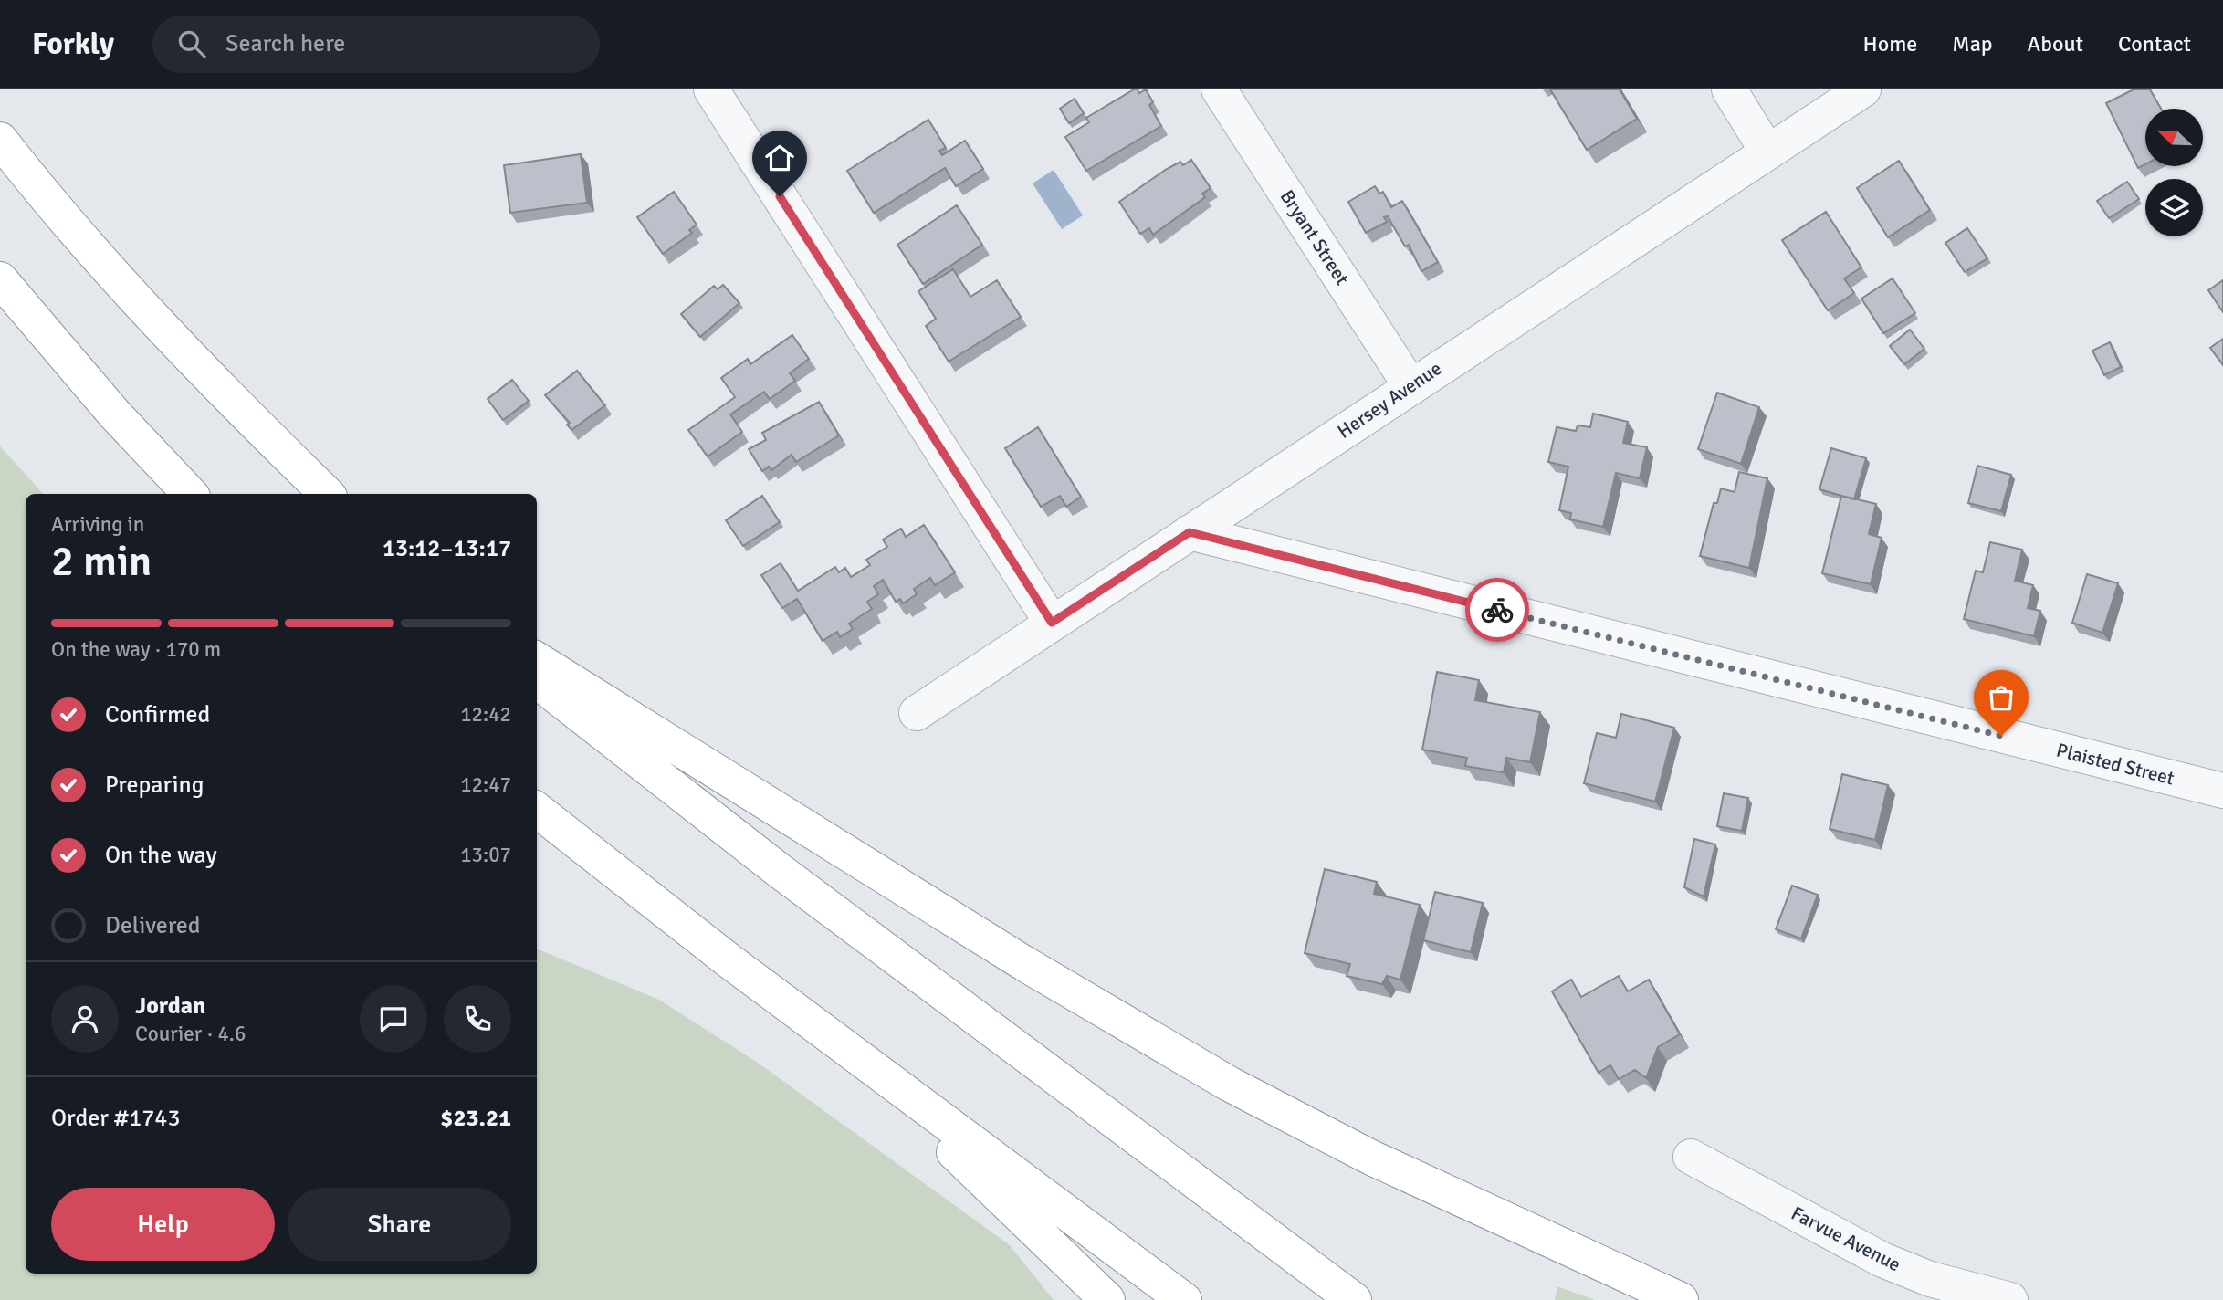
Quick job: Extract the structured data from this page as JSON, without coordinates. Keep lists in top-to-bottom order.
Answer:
{
  "streets": {
    "street": [
      "Bryant Street",
      "Hersey Avenue",
      "Plaisted Street",
      "Farvue Avenue"
    ]
  },
  "crossings": [
    ["Bryant Street", "Hersey Avenue"],
    ["Hersey Avenue", "Plaisted Street"]
  ],
  "north": "top left",
  "page": {
    "header": "Forkly",
    "search": "Search here",
    "nav": [
      "Home",
      "Map",
      "About",
      "Contact"
    ],
    "heading": ["2 min", "Arriving in", "13:12–13:17"],
    "panel": [
      "Jordan",
      "Courier · 4.6",
      "Order #1743",
      "$23.21"
    ],
    "bar": "On the way · 170 m",
    "list": [
      ["Confirmed", "12:42"],
      ["Preparing", "12:47"],
      ["On the way", "13:07"],
      "Delivered"
    ],
    "buttons": ["Help", "Share"]
  }
}
